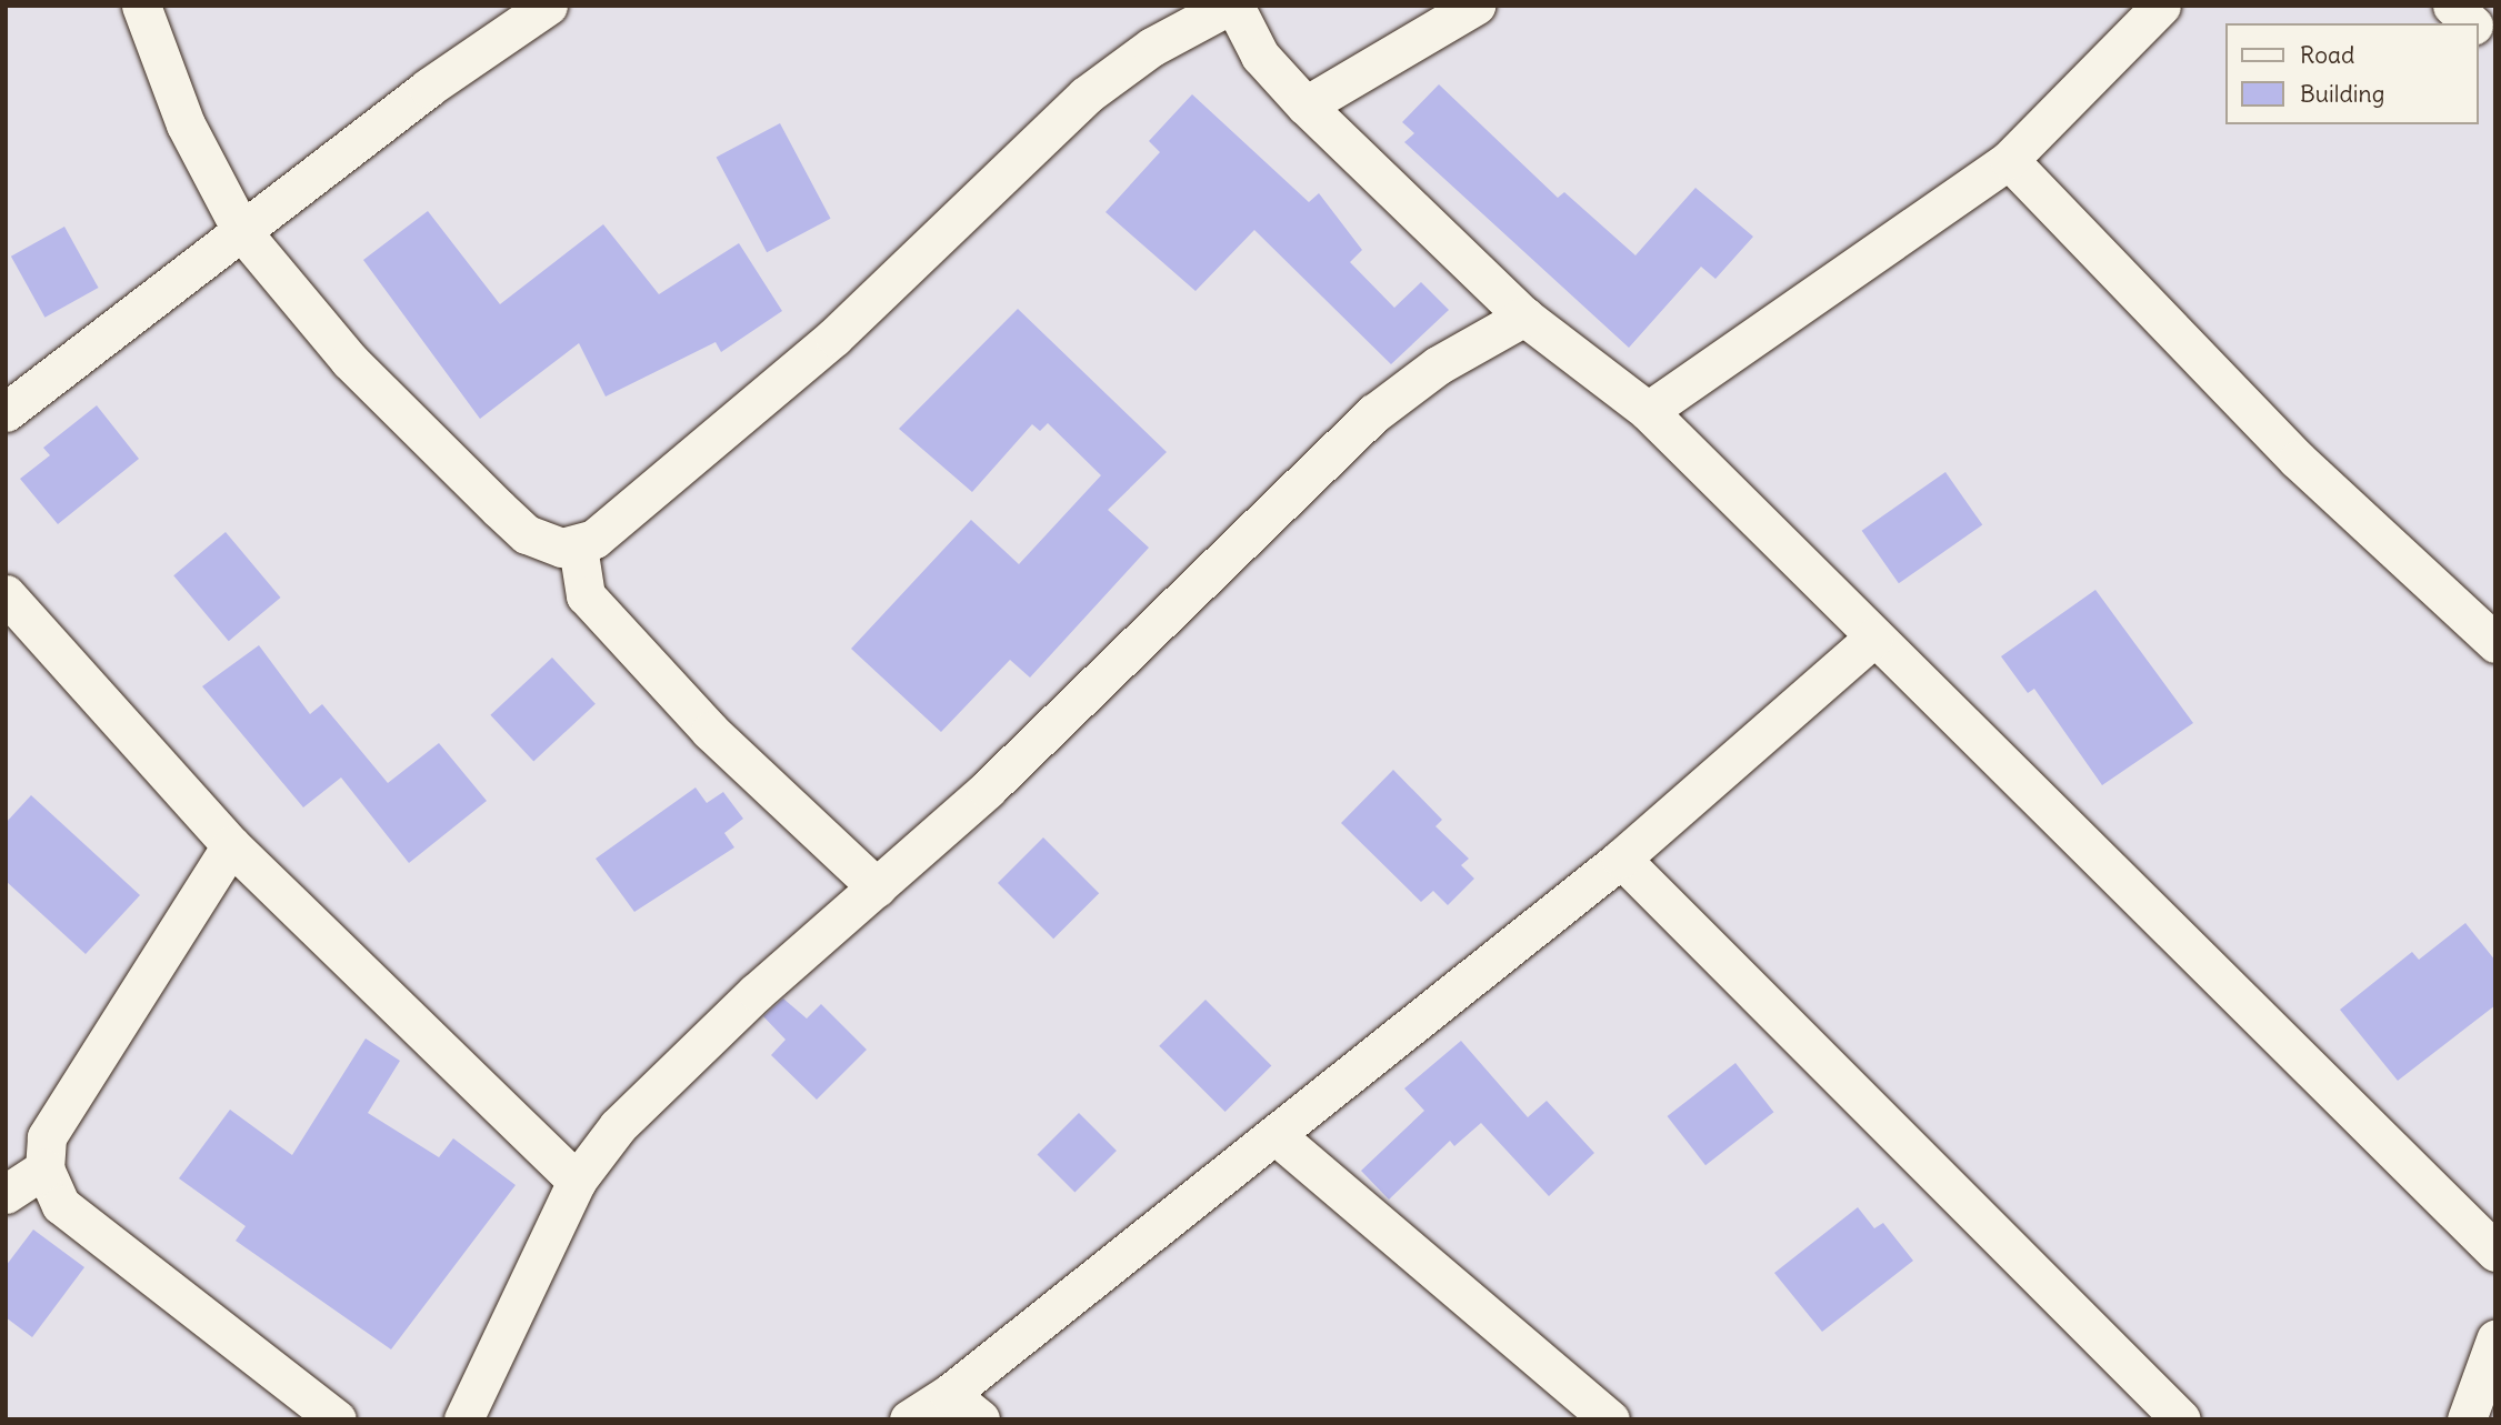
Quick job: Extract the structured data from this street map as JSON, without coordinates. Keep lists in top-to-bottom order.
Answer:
{
  "legend": ["Road", "Building"]
}
